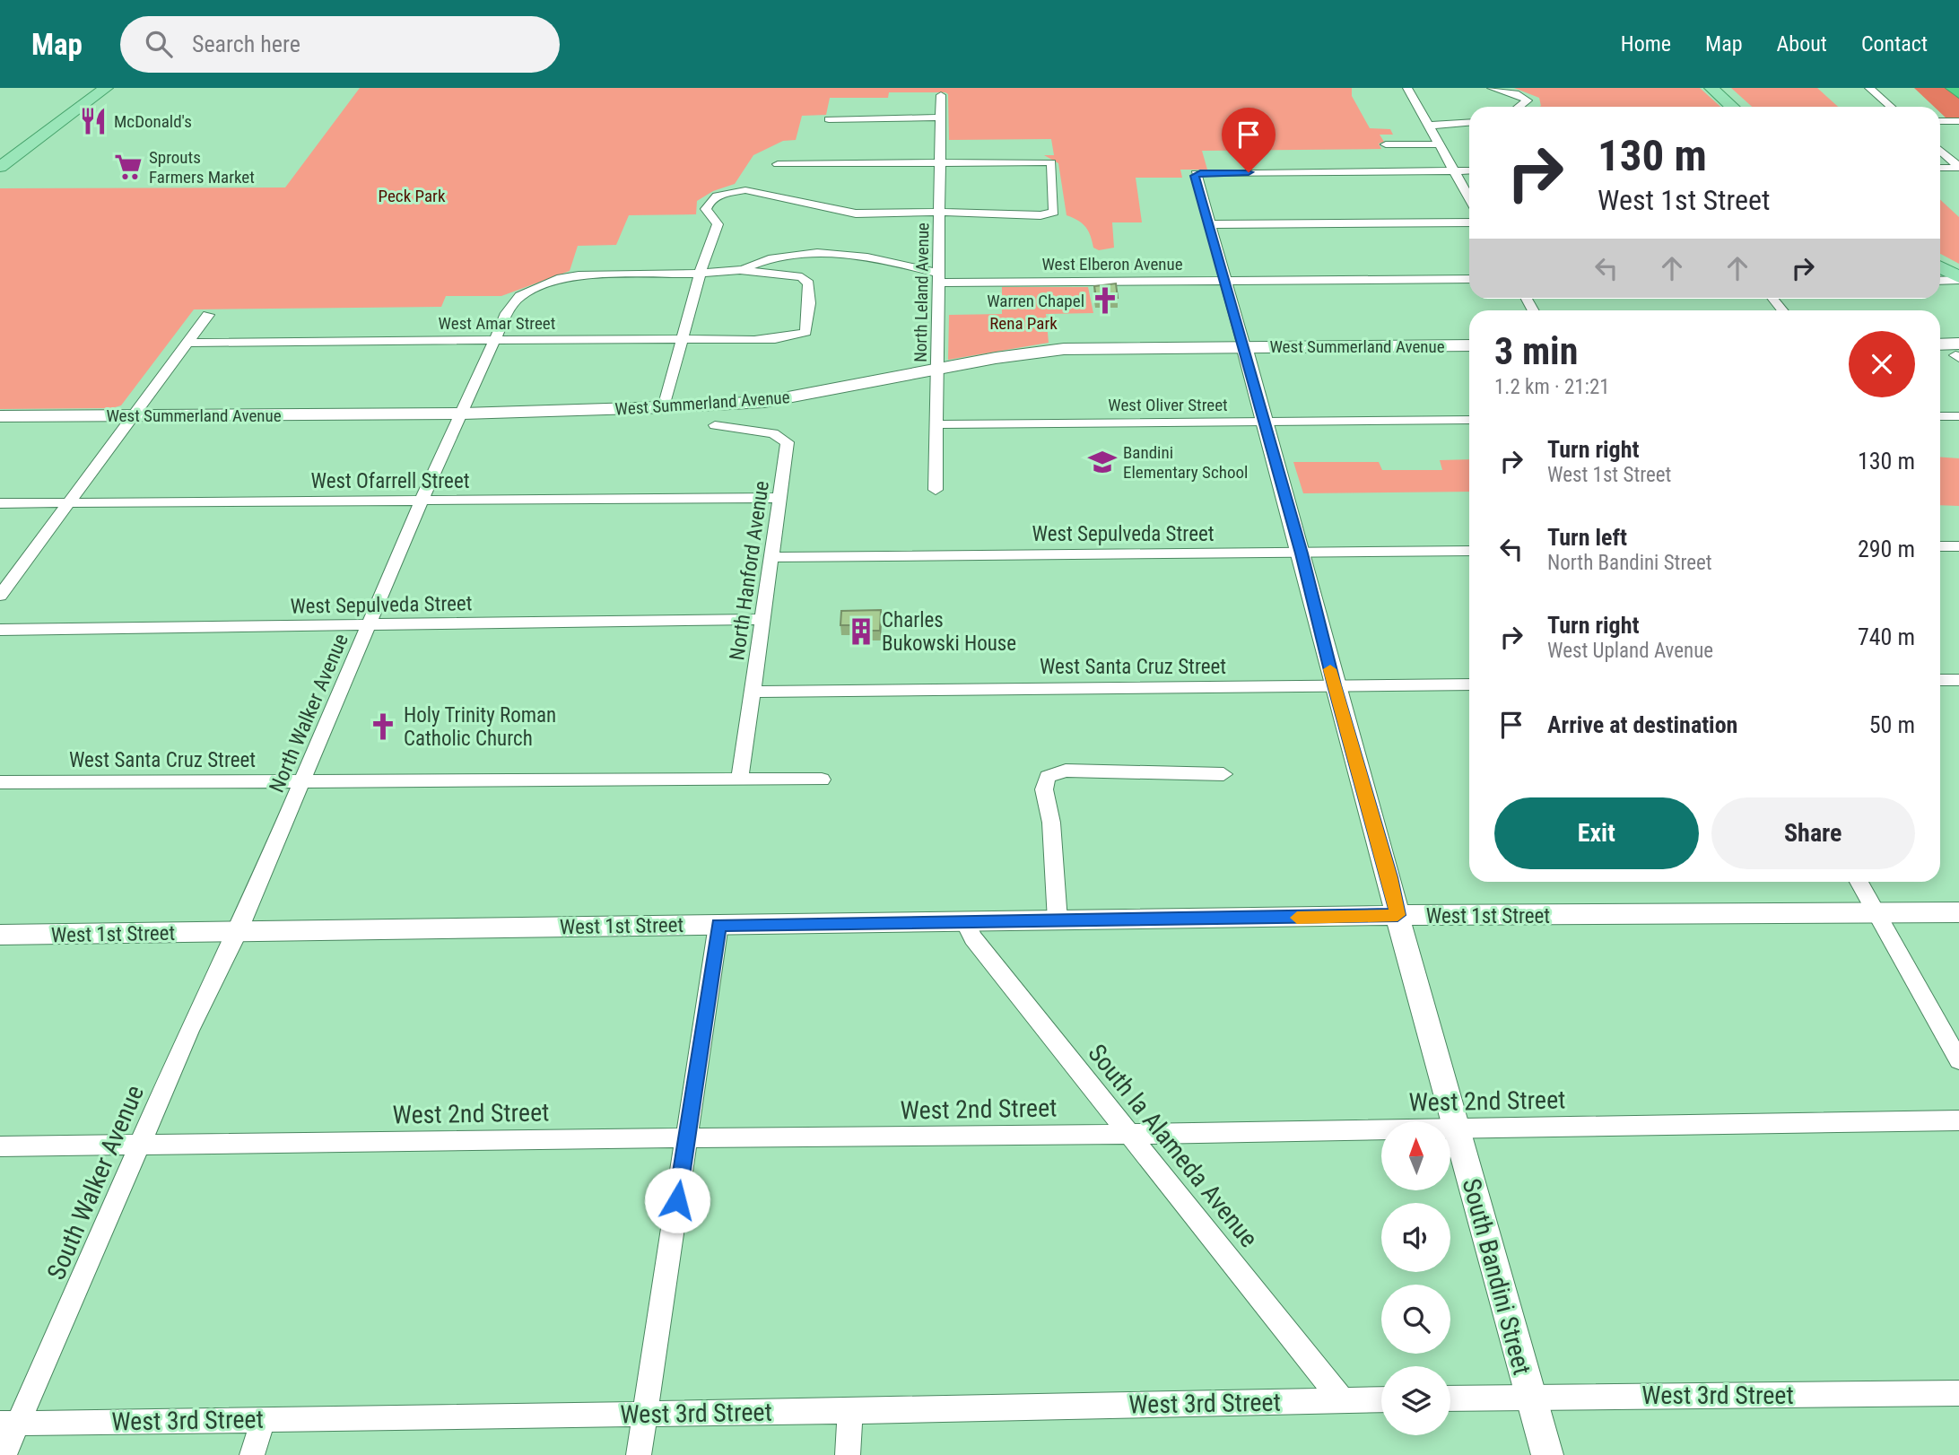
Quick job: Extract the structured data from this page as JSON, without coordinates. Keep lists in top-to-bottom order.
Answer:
{
  "streets": {
    "main road": ["West Summerland Avenue"],
    "street": [
      "West Elberon Avenue",
      "North Leland Avenue",
      "West Amar Street",
      "West Oliver Street",
      "West Ofarrell Street",
      "West Sepulveda Street",
      "North Hanford Avenue",
      "West Santa Cruz Street",
      "North Walker Avenue",
      "West 1st Street",
      "West 2nd Street",
      "South la Alameda Avenue",
      "South Walker Avenue",
      "South Bandini Street",
      "West 3rd Street"
    ]
  },
  "crossings": [
    ["West Elberon Avenue", "North Leland Avenue"],
    ["West Elberon Avenue", "West Amar Street"],
    ["West Elberon Avenue", "North Walker Avenue"],
    ["North Leland Avenue", "West Summerland Avenue"],
    ["North Leland Avenue", "West Oliver Street"],
    ["West Amar Street", "North Walker Avenue"],
    ["West Summerland Avenue", "North Walker Avenue"],
    ["West Summerland Avenue", "South Bandini Street"],
    ["West Oliver Street", "South Bandini Street"],
    ["West Ofarrell Street", "North Hanford Avenue"],
    ["West Ofarrell Street", "North Walker Avenue"],
    ["West Sepulveda Street", "North Hanford Avenue"],
    ["West Sepulveda Street", "North Walker Avenue"],
    ["West Sepulveda Street", "South Bandini Street"],
    ["North Hanford Avenue", "West Santa Cruz Street"],
    ["West Santa Cruz Street", "North Walker Avenue"],
    ["West Santa Cruz Street", "South Bandini Street"],
    ["North Walker Avenue", "West 1st Street"],
    ["North Walker Avenue", "South Walker Avenue"],
    ["West 1st Street", "South la Alameda Avenue"],
    ["West 1st Street", "South Walker Avenue"],
    ["West 1st Street", "South Bandini Street"],
    ["West 2nd Street", "South la Alameda Avenue"],
    ["West 2nd Street", "South Walker Avenue"],
    ["West 2nd Street", "South Bandini Street"],
    ["South la Alameda Avenue", "West 3rd Street"],
    ["South Walker Avenue", "West 3rd Street"],
    ["South Bandini Street", "West 3rd Street"]
  ],
  "parks": ["Peck Park", "Rena Park"],
  "places": {
    "restaurant": ["McDonald's"],
    "supermarket": ["Sprouts Farmers Market"],
    "church": ["Warren Chapel", "Holy Trinity Roman Catholic Church"],
    "school or university": ["Bandini Elementary School"],
    "building": ["Charles Bukowski House"]
  },
  "north": "top",
  "page": {
    "header": "Map",
    "search": "Search here",
    "nav": [
      "Home",
      "Map",
      "About",
      "Contact"
    ],
    "turn": ["130 m", "West 1st Street"],
    "heading": ["3 min", "1.2 km · 21:21"],
    "list": [
      {
        "name": "Turn right",
        "note": "West 1st Street",
        "value": "130 m"
      },
      {
        "name": "Turn left",
        "note": "North Bandini Street",
        "value": "290 m"
      },
      {
        "name": "Turn right",
        "note": "West Upland Avenue",
        "value": "740 m"
      },
      {
        "name": "Arrive at destination",
        "value": "50 m"
      }
    ],
    "buttons": ["Exit", "Share"]
  }
}
